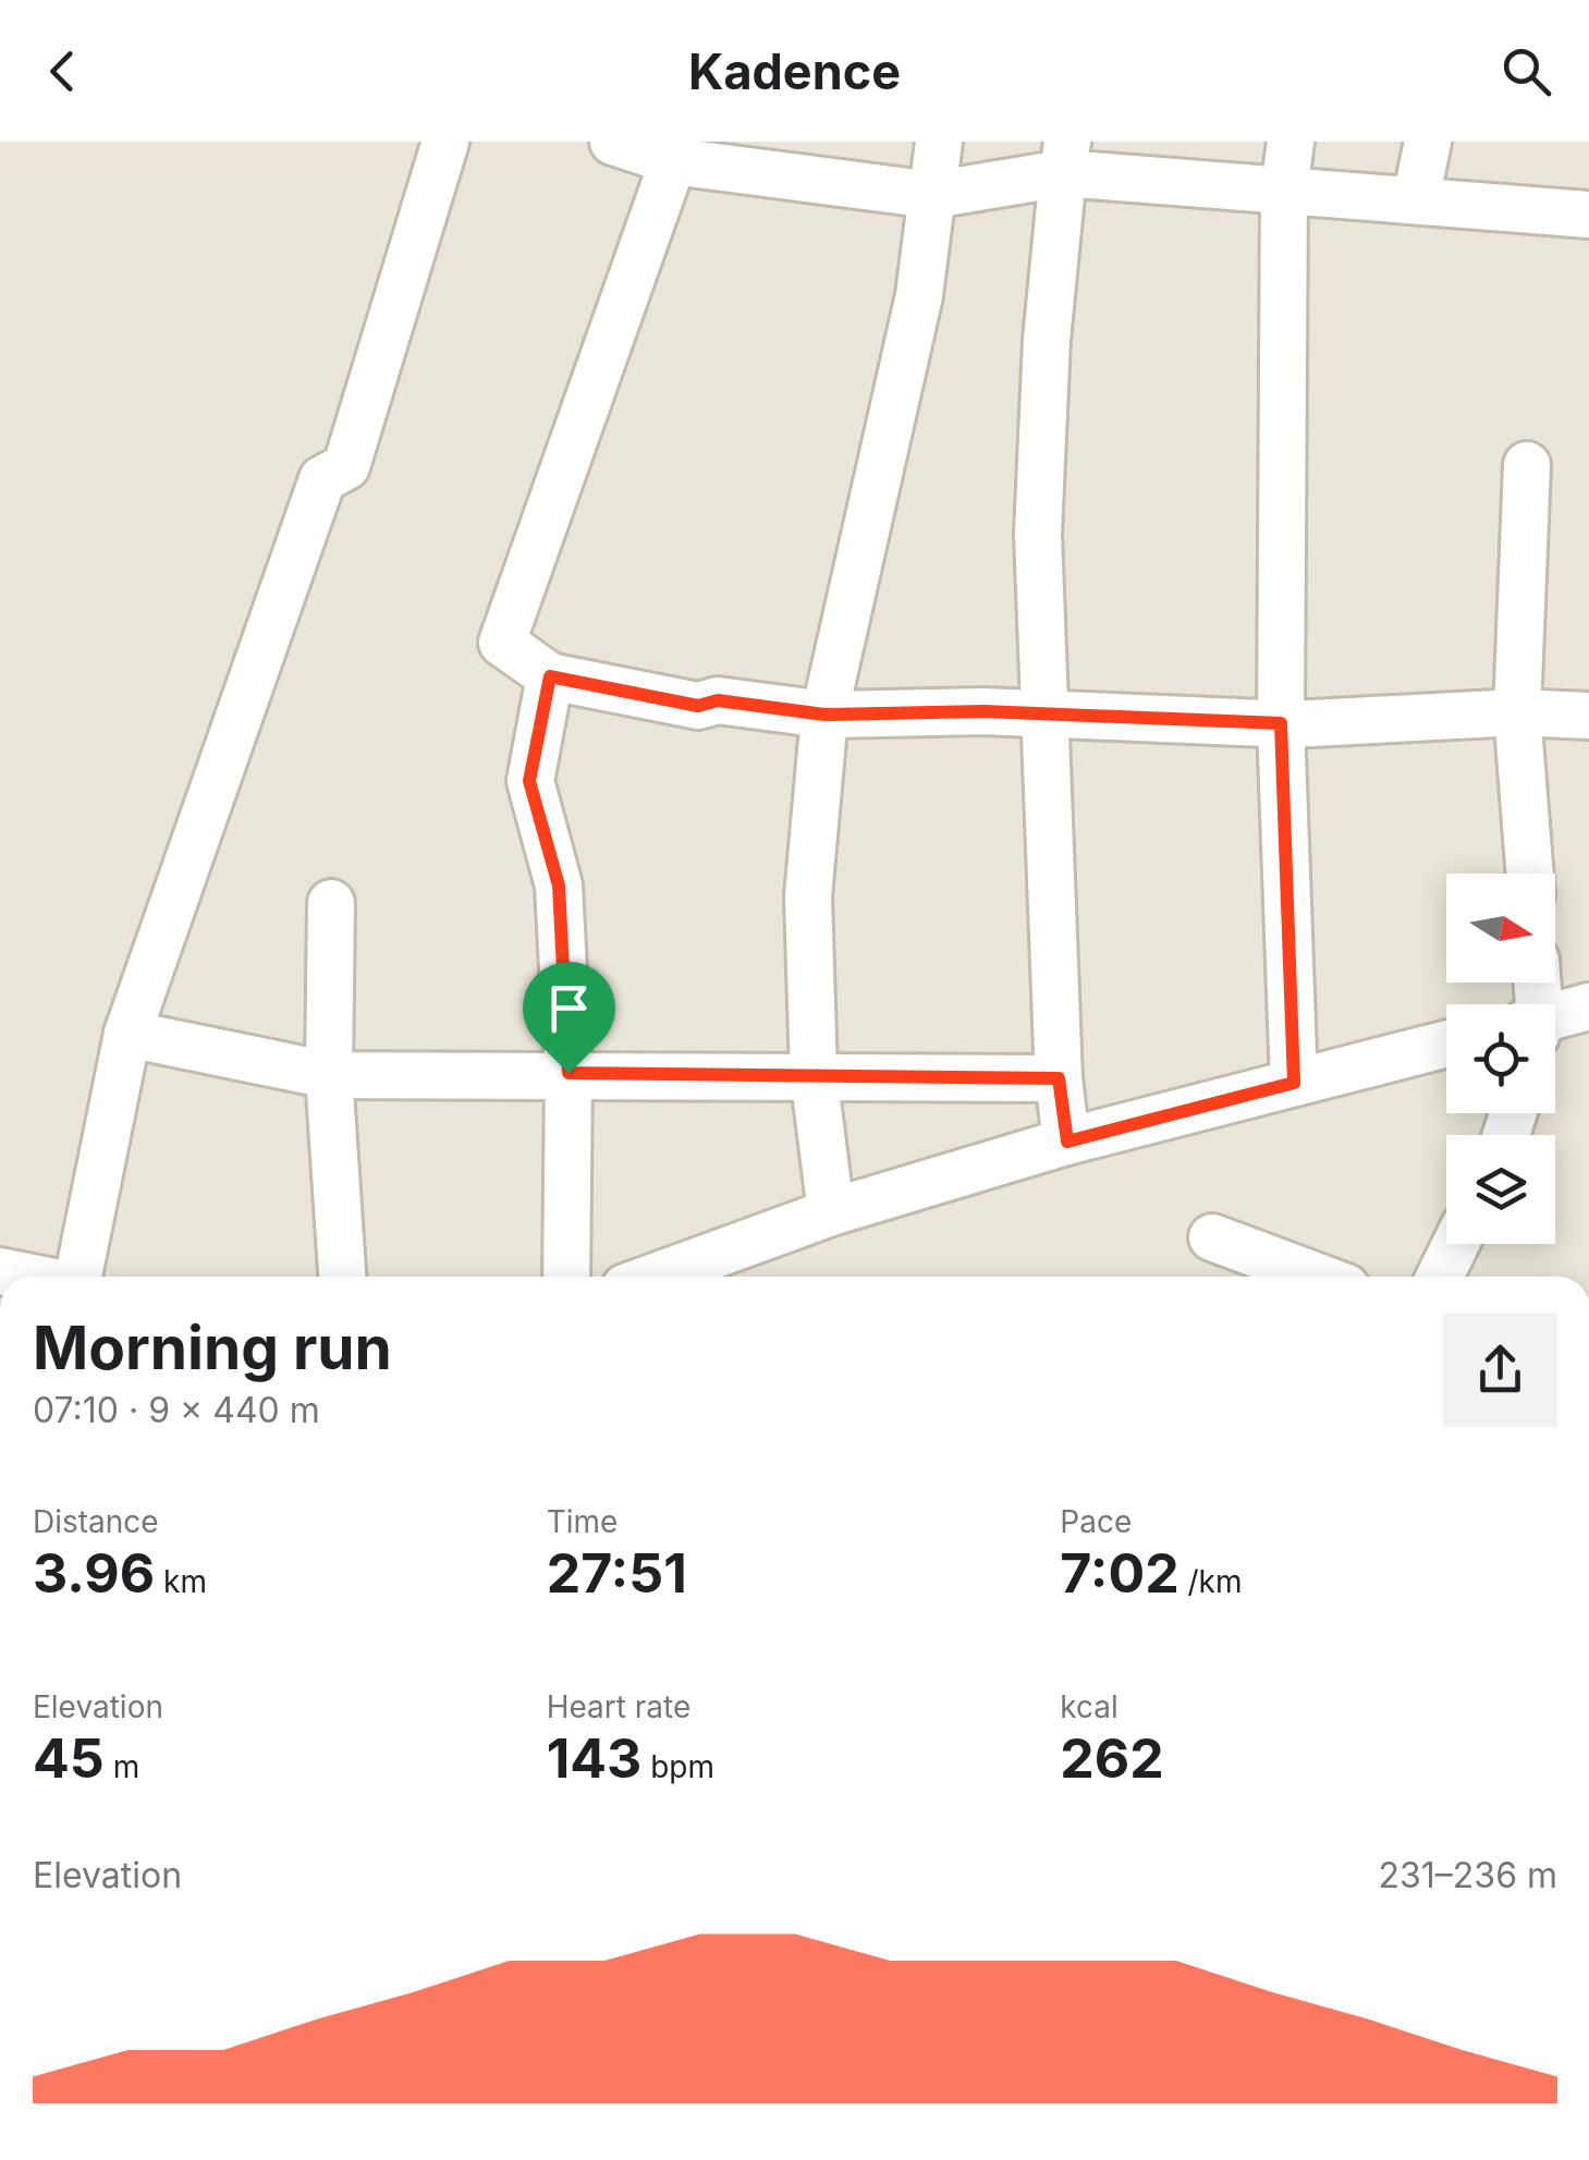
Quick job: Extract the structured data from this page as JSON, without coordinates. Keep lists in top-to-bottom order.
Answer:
{
  "north": "right",
  "page": {
    "header": "Kadence",
    "heading": ["Morning run", "07:10 · 9 × 440 m"],
    "stats": [
      ["Distance", "3.96 km"],
      ["Time", "27:51"],
      ["Pace", "7:02 /km"],
      ["Elevation", "45 m"],
      ["Heart rate", "143 bpm"],
      ["kcal", "262"]
    ],
    "chart": ["Elevation", "231–236 m"]
  }
}
